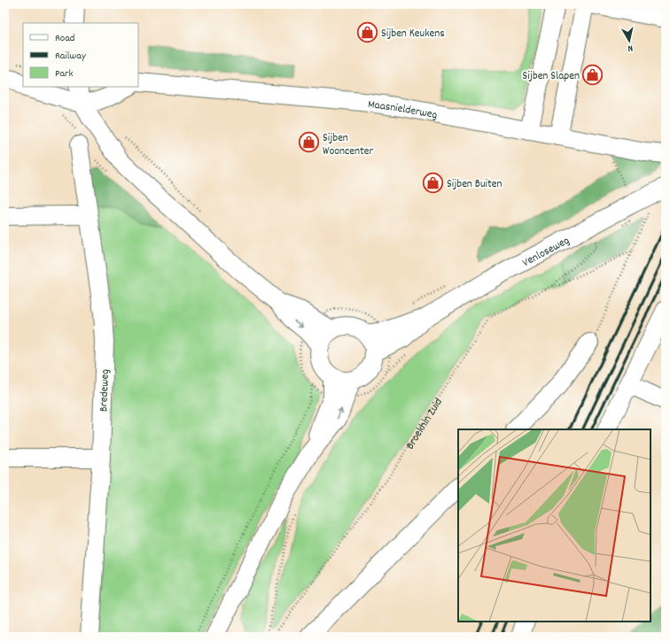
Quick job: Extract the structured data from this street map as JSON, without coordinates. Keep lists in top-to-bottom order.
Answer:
{
  "streets": {
    "street": ["Maasnielderweg", "Venloseweg", "Bredeweg"],
    "path": ["Broekhin Zuid"]
  },
  "places": {
    "shop": [
      "Sijben Keukens",
      "Sijben Slapen",
      "Sijben Wooncenter",
      "Sijben Buiten"
    ]
  },
  "legend": ["Road", "Railway", "Park"],
  "north": "bottom"
}
